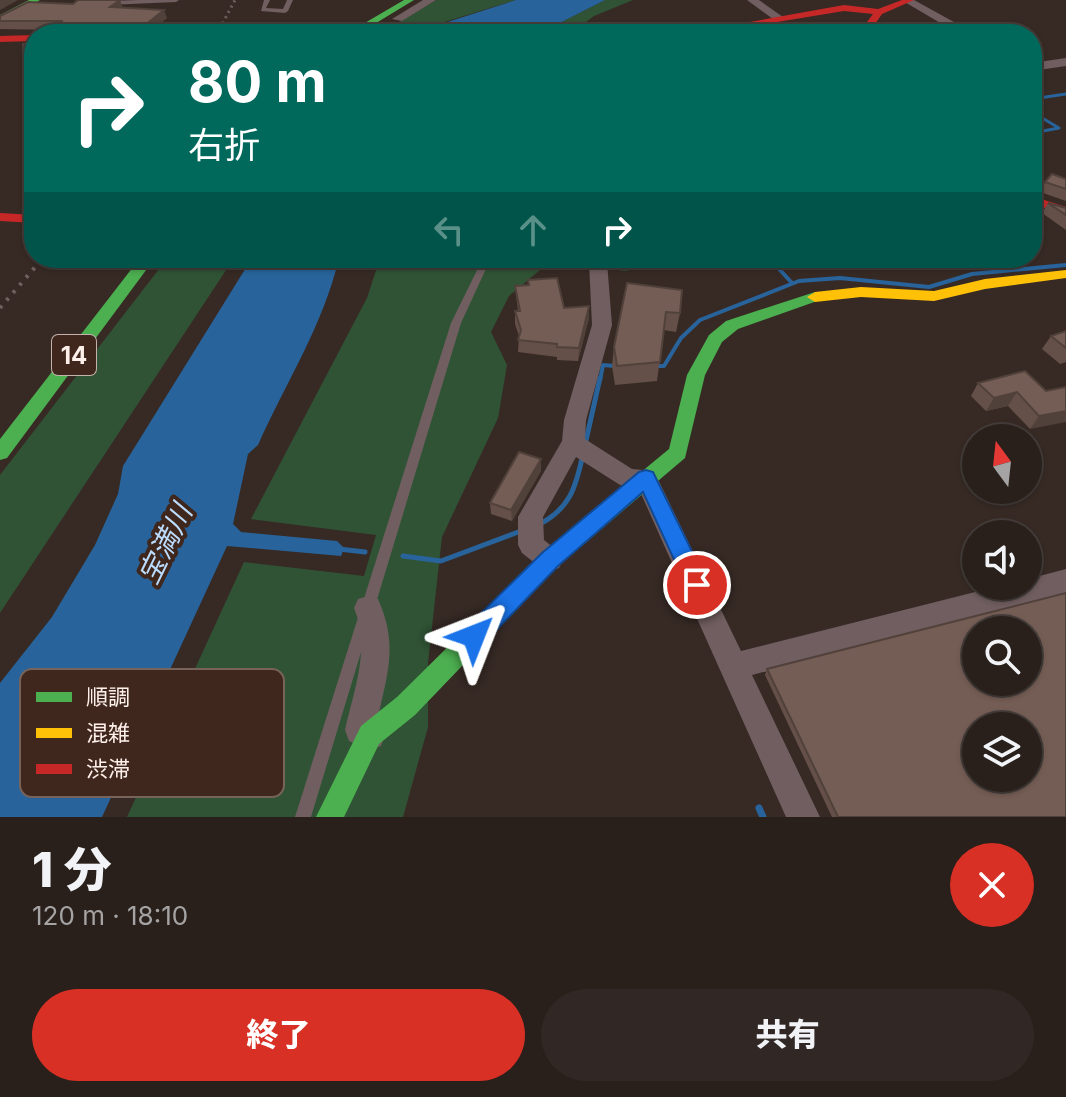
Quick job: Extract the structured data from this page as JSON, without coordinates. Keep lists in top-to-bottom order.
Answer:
{
  "streets": {
    "street": ["14"]
  },
  "water": ["宝満川"],
  "legend": ["順調", "混雑", "渋滞"],
  "north": "top",
  "page": {
    "turn": ["80 m", "右折"],
    "heading": ["1 分", "120 m · 18:10"],
    "buttons": ["終了", "共有"]
  }
}
